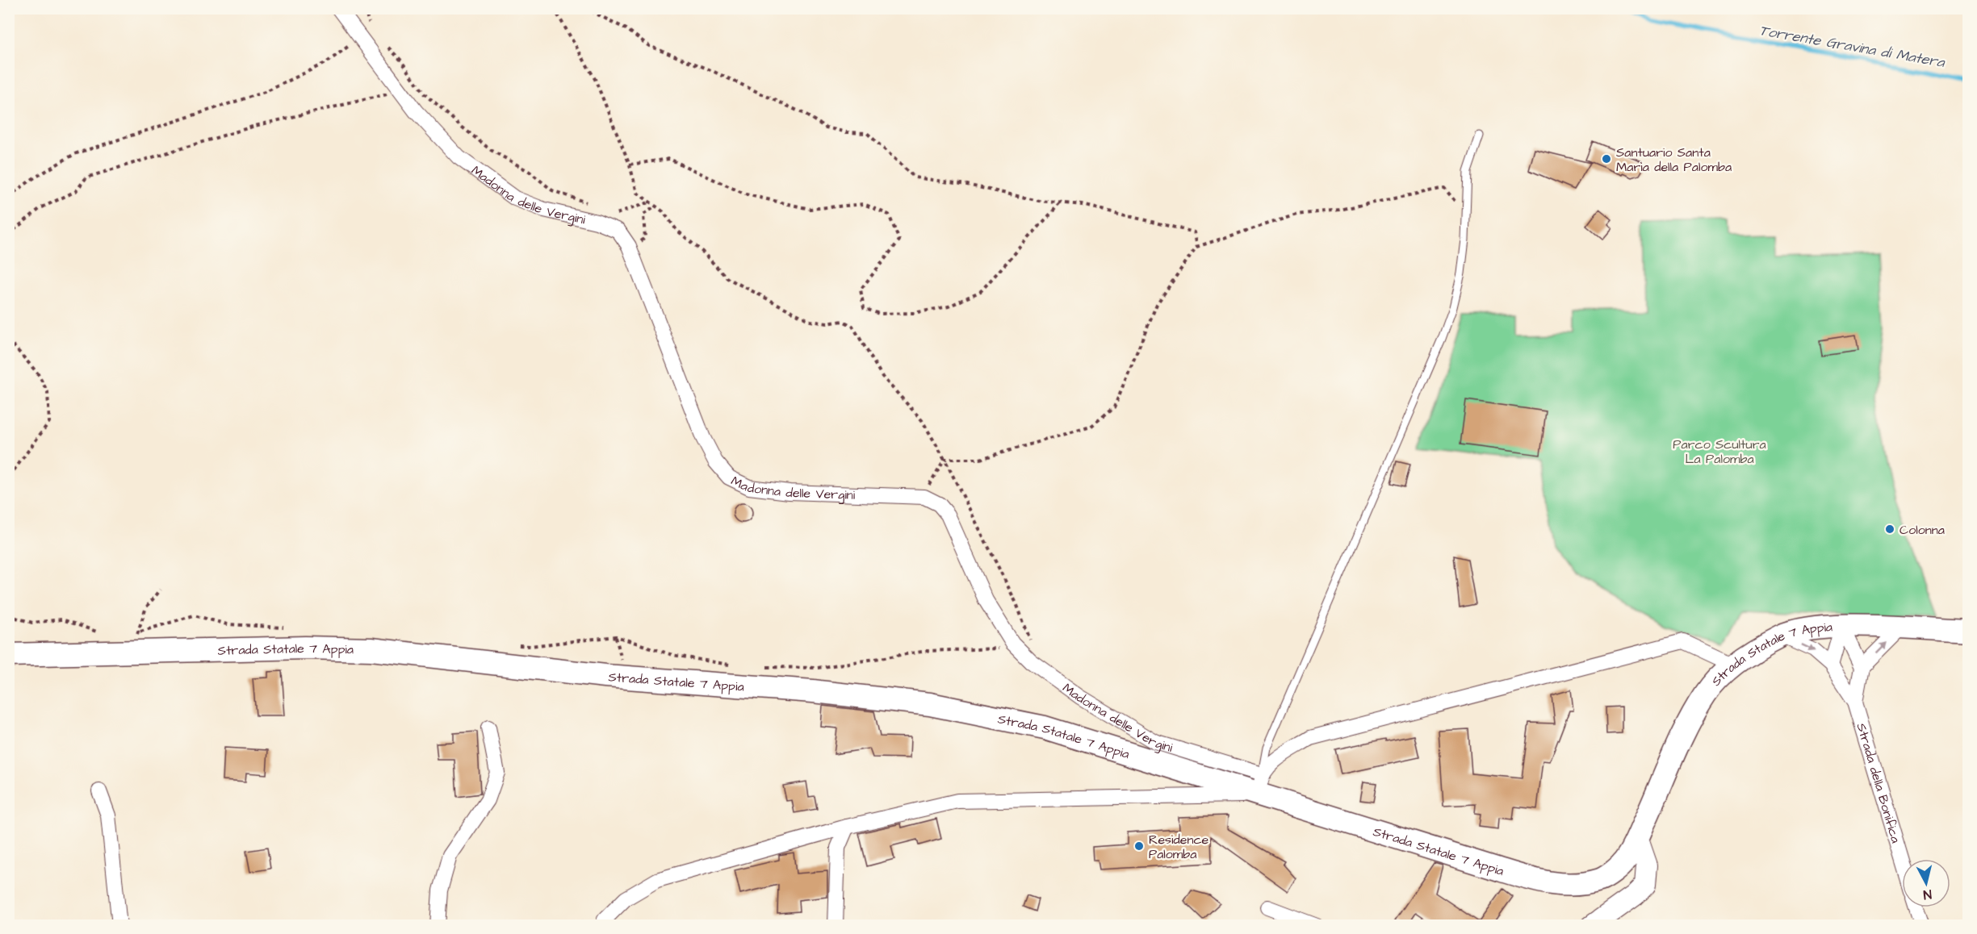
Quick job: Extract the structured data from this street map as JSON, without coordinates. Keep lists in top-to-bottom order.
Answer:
{
  "streets": {
    "main road": ["Strada Statale 7 Appia"],
    "street": ["Madonna delle Vergini", "Strada della Bonifica"]
  },
  "crossings": [
    ["Madonna delle Vergini", "Strada Statale 7 Appia"]
  ],
  "water": ["Torrente Gravina di Matera"],
  "parks": ["Parco Scultura La Palomba"],
  "places": ["Santuario Santa Maria della Palomba", "Colonna", "Residence Palomba"],
  "north": "bottom"
}
